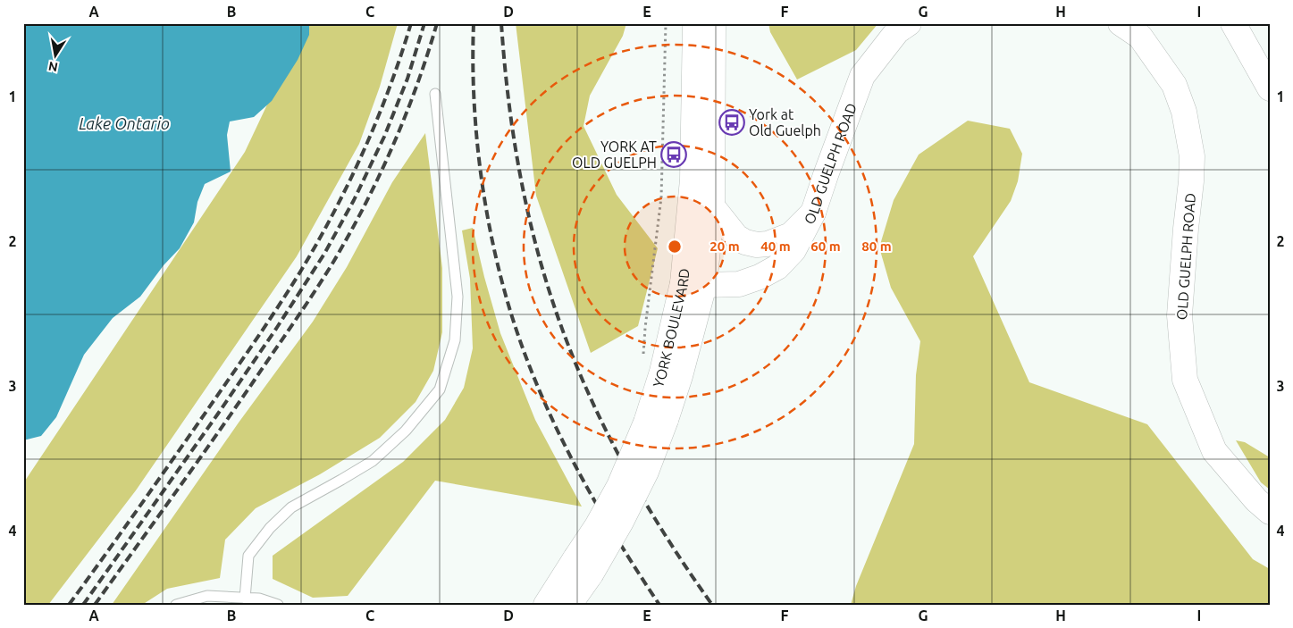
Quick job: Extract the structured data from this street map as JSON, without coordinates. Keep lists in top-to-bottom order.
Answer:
{
  "streets": {
    "main road": ["OLD GUELPH ROAD", "YORK BOULEVARD"]
  },
  "crossings": [
    ["OLD GUELPH ROAD", "YORK BOULEVARD"]
  ],
  "water": ["Lake Ontario"],
  "places": {
    "bus stop": ["York at Old Guelph", "YORK AT OLD GUELPH"]
  },
  "north": "bottom",
  "grid": {
    "columns": [
      "A",
      "B",
      "C",
      "D",
      "E",
      "F",
      "G",
      "H",
      "I"
    ],
    "rows": [
      "1",
      "2",
      "3",
      "4"
    ]
  },
  "rings": [
    "20 m",
    "40 m",
    "60 m",
    "80 m"
  ]
}
